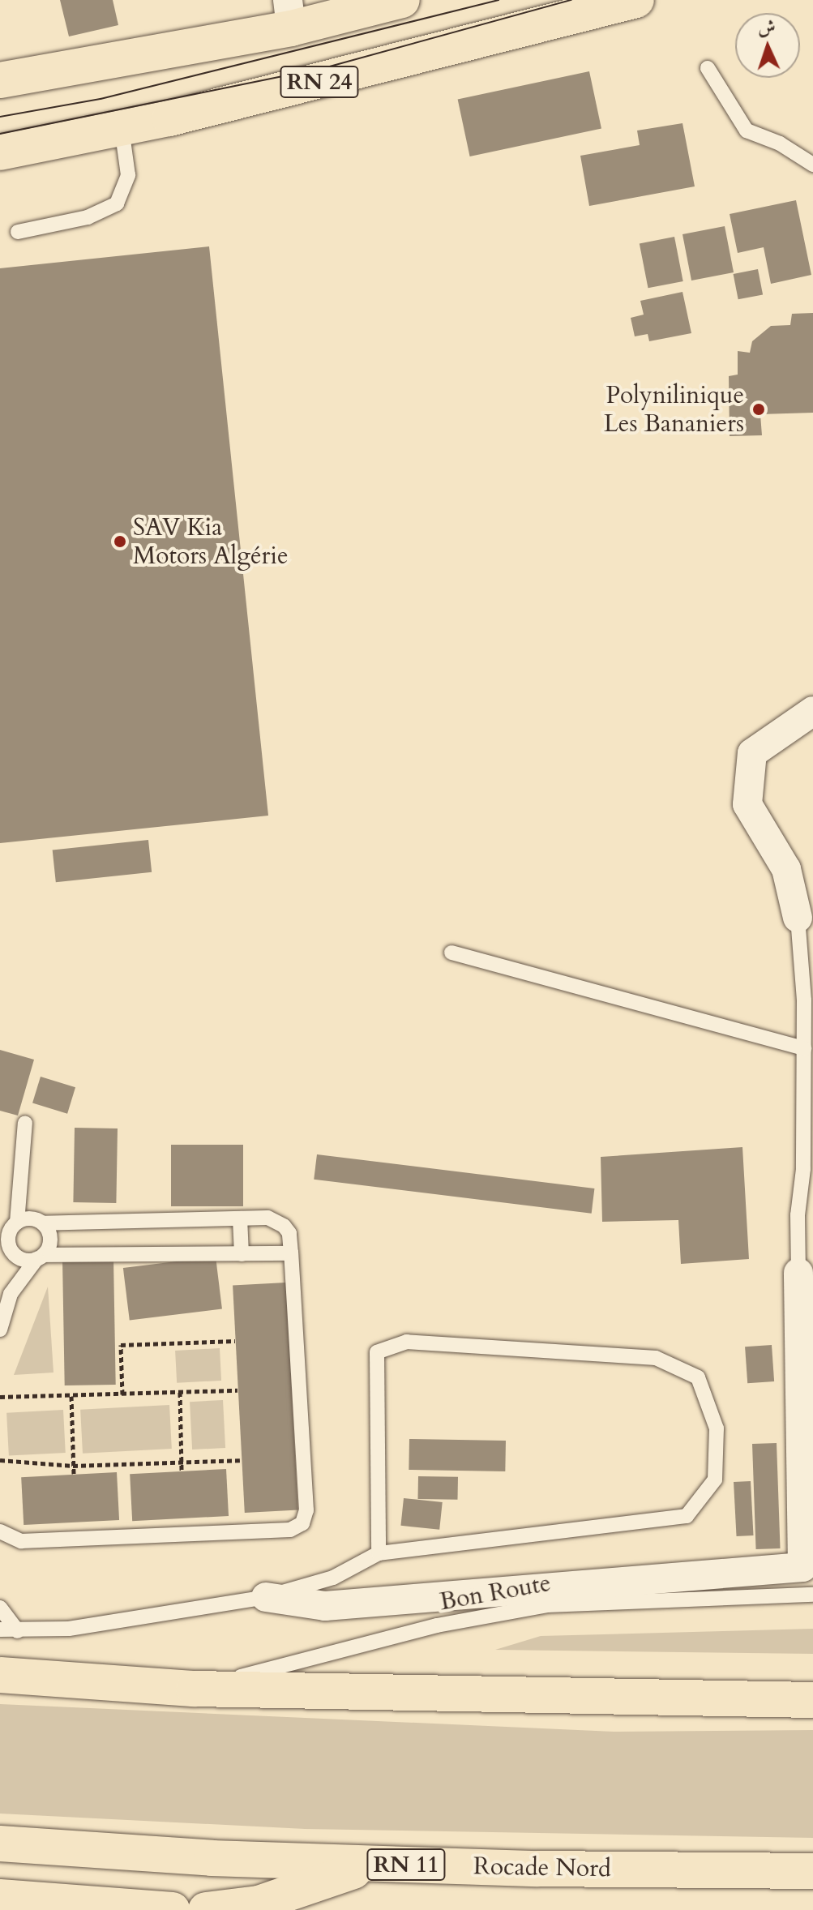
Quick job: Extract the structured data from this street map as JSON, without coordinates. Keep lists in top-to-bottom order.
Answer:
{
  "streets": {
    "main road": ["RN 24", "RN 11", "Rocade Nord"],
    "lane": ["Bon Route"]
  },
  "places": ["Polynilinique Les Bananiers", "SAV Kia Motors Algérie"],
  "north": "top"
}
